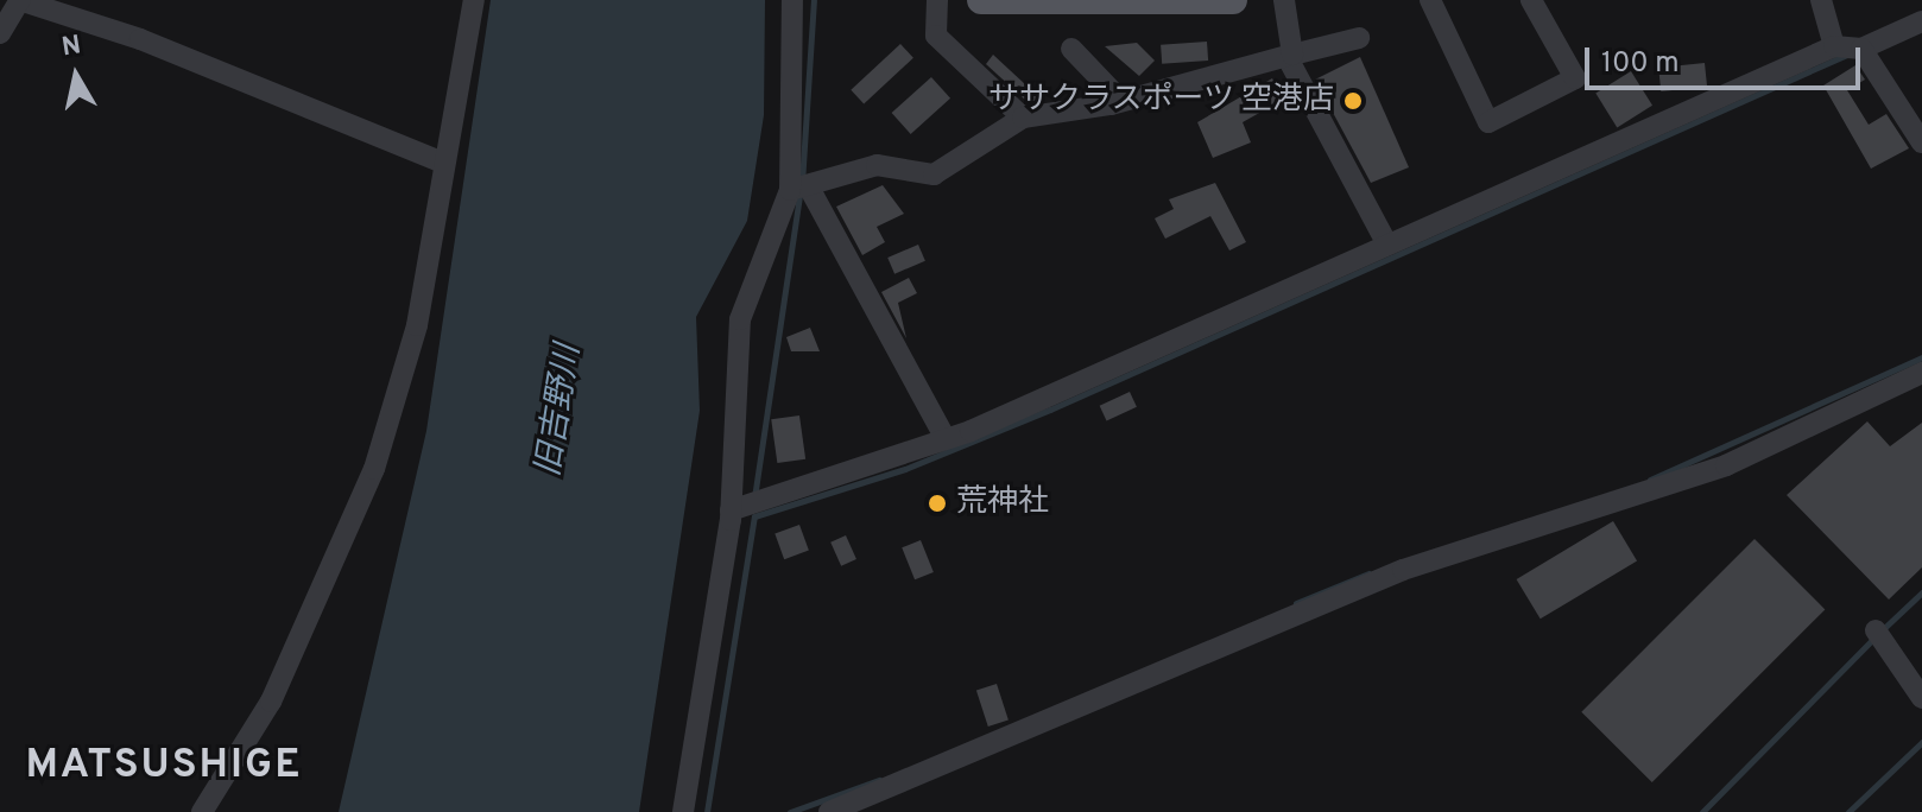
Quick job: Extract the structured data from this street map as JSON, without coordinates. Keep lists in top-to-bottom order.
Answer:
{
  "districts": ["MATSUSHIGE"],
  "water": ["旧吉野川"],
  "places": ["ササクラスポーツ 空港店", "荒神社"],
  "scale_bar": "100 m",
  "north": "top"
}
